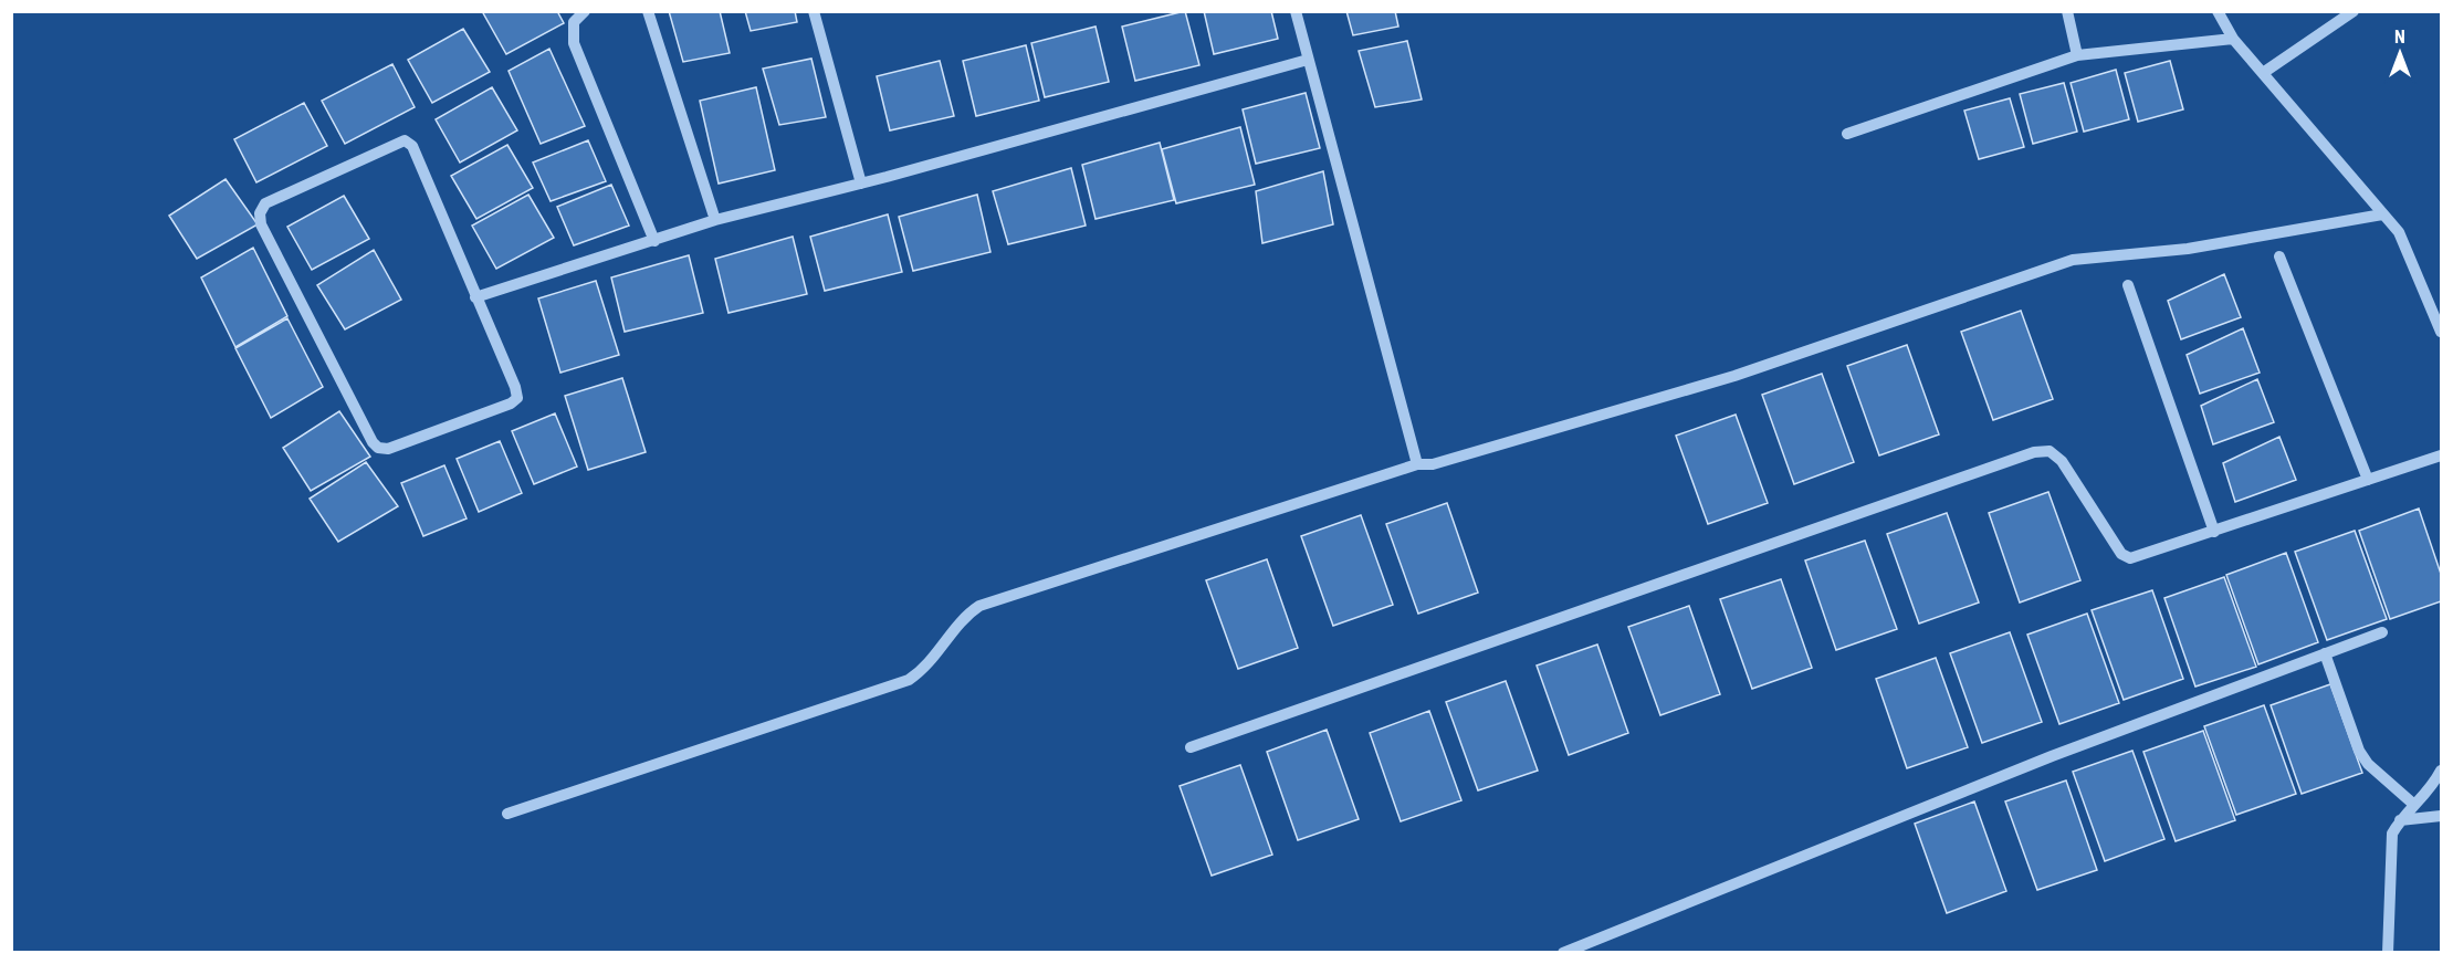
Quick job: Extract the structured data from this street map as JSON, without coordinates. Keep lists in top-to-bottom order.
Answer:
{
  "north": "top"
}
